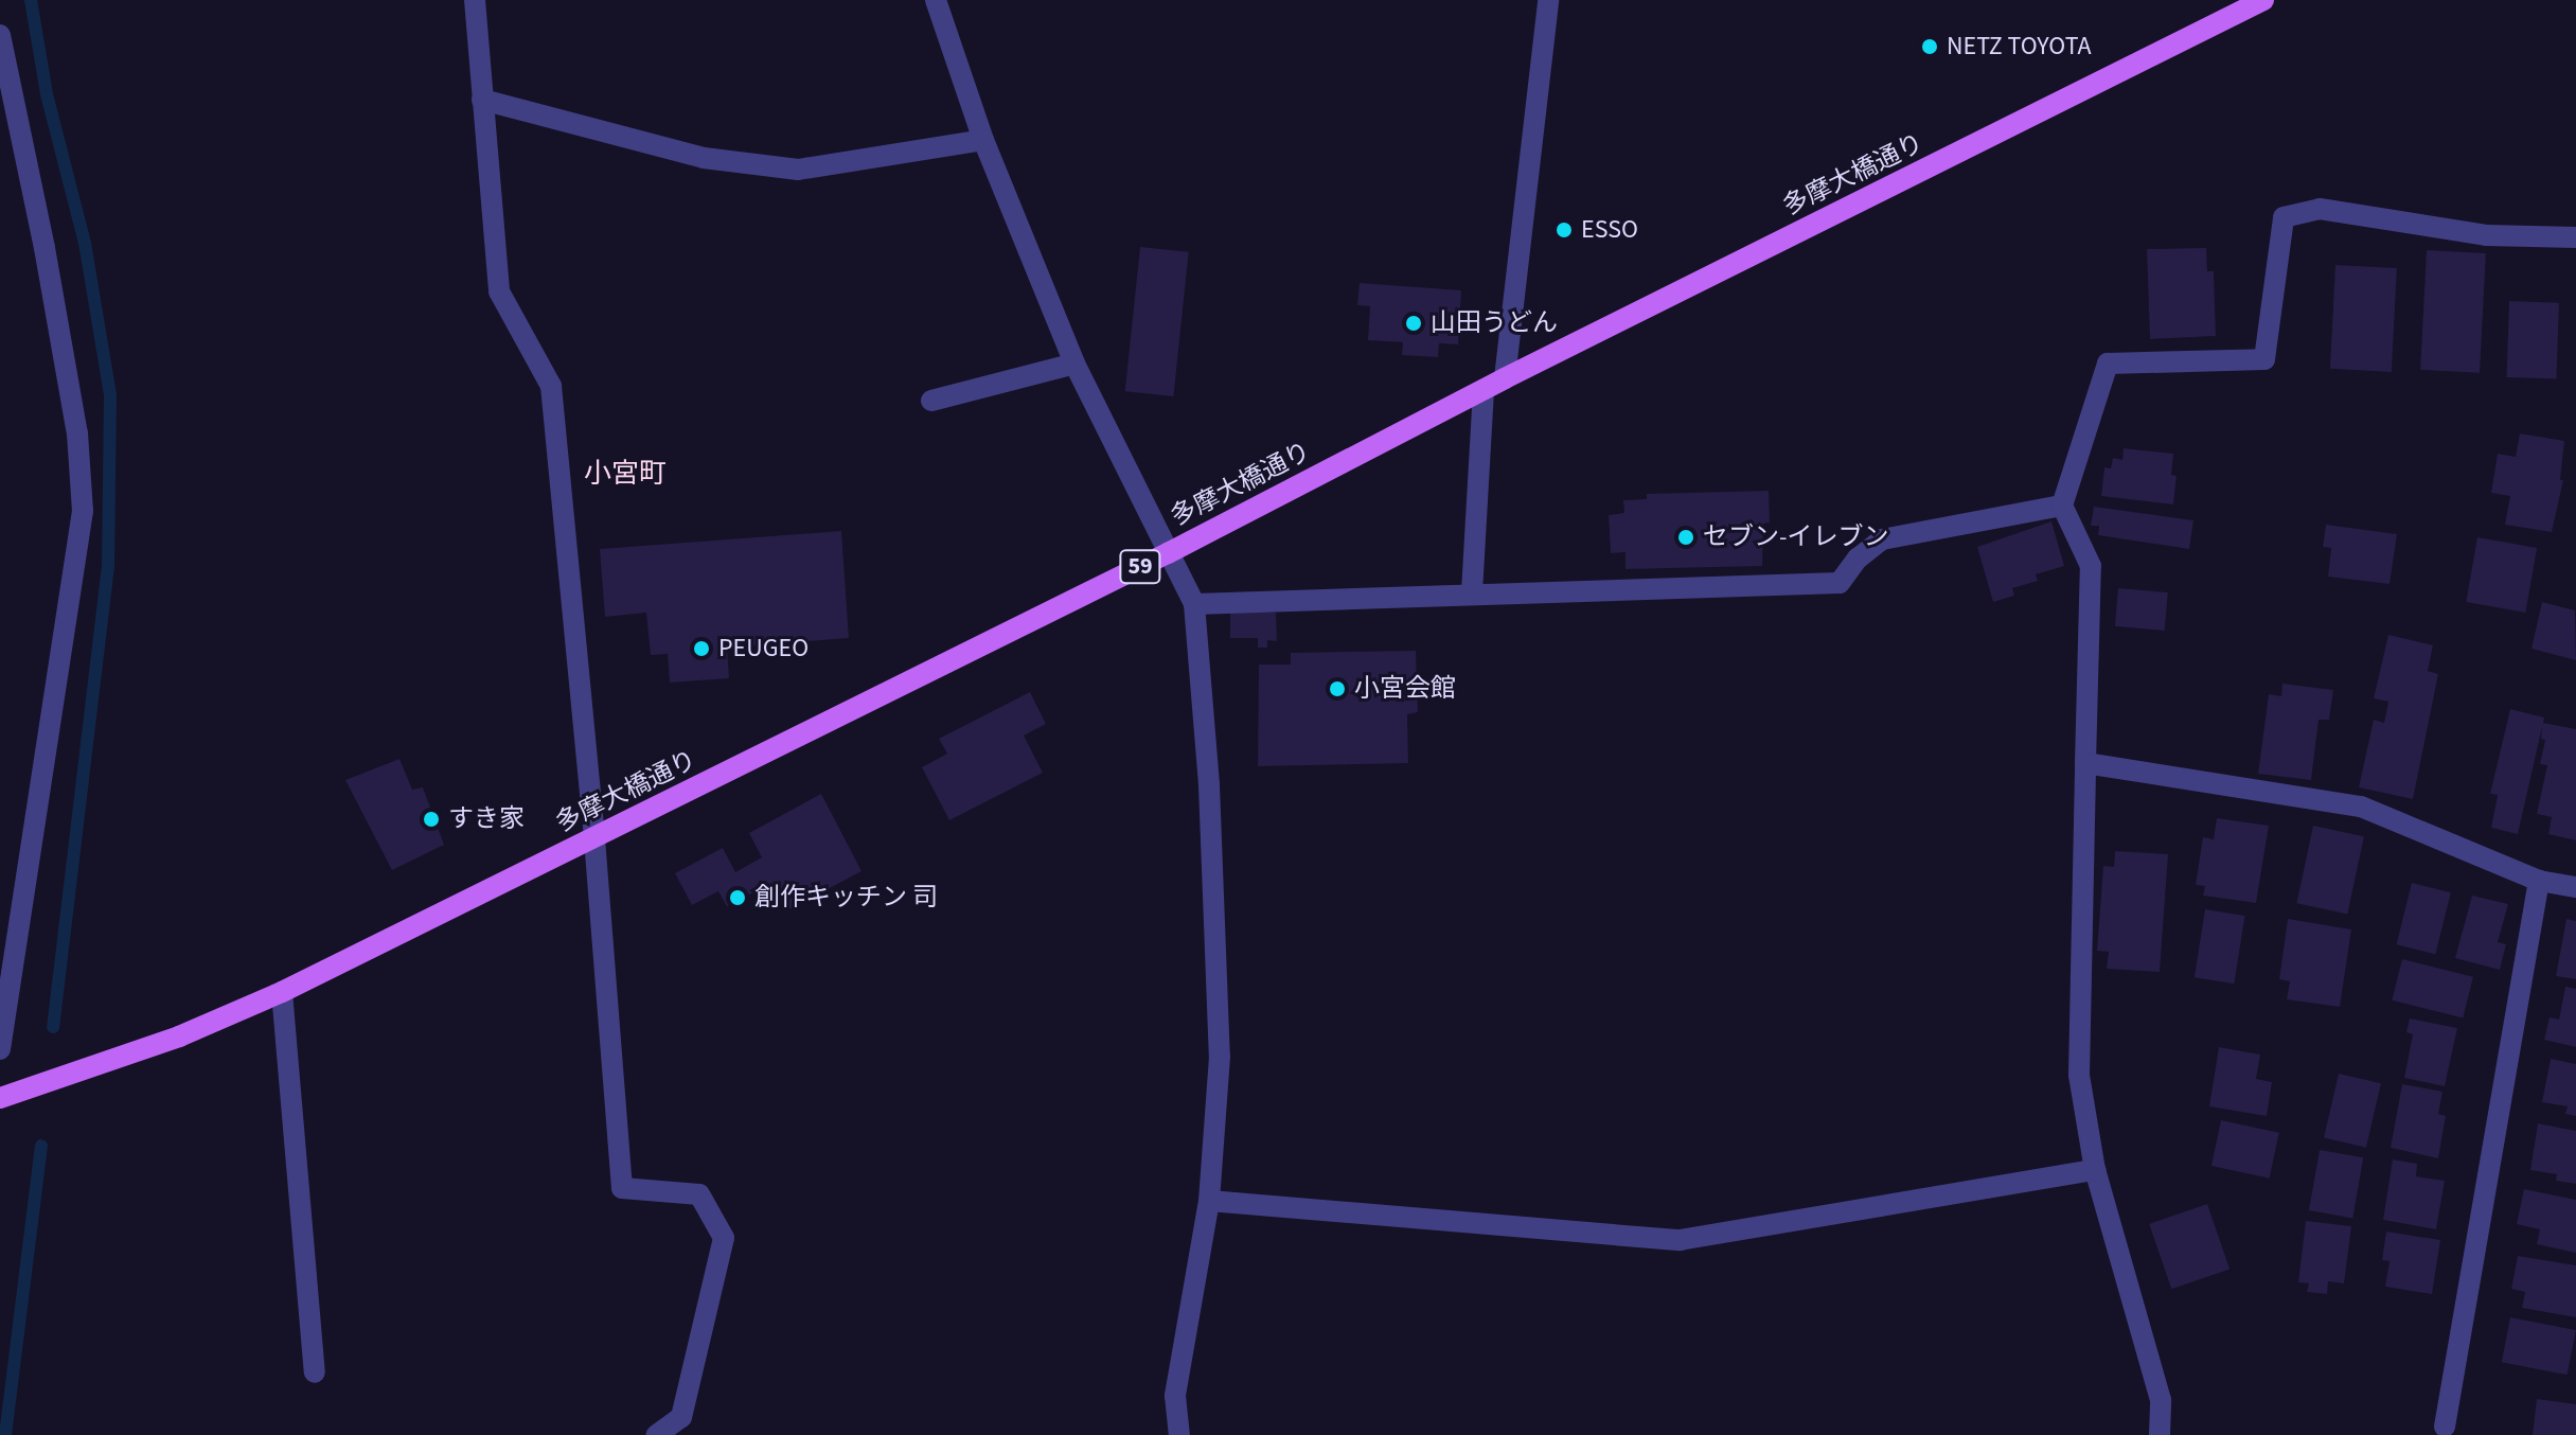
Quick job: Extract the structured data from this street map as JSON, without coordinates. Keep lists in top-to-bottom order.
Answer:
{
  "streets": {
    "main road": ["多摩大橋通り", "59"]
  },
  "districts": ["小宮町"],
  "places": [
    "NETZ TOYOTA",
    "ESSO",
    "山田うどん",
    "セブン-イレブン",
    "PEUGEO",
    "小宮会館",
    "すき家",
    "創作キッチン 司"
  ]
}
